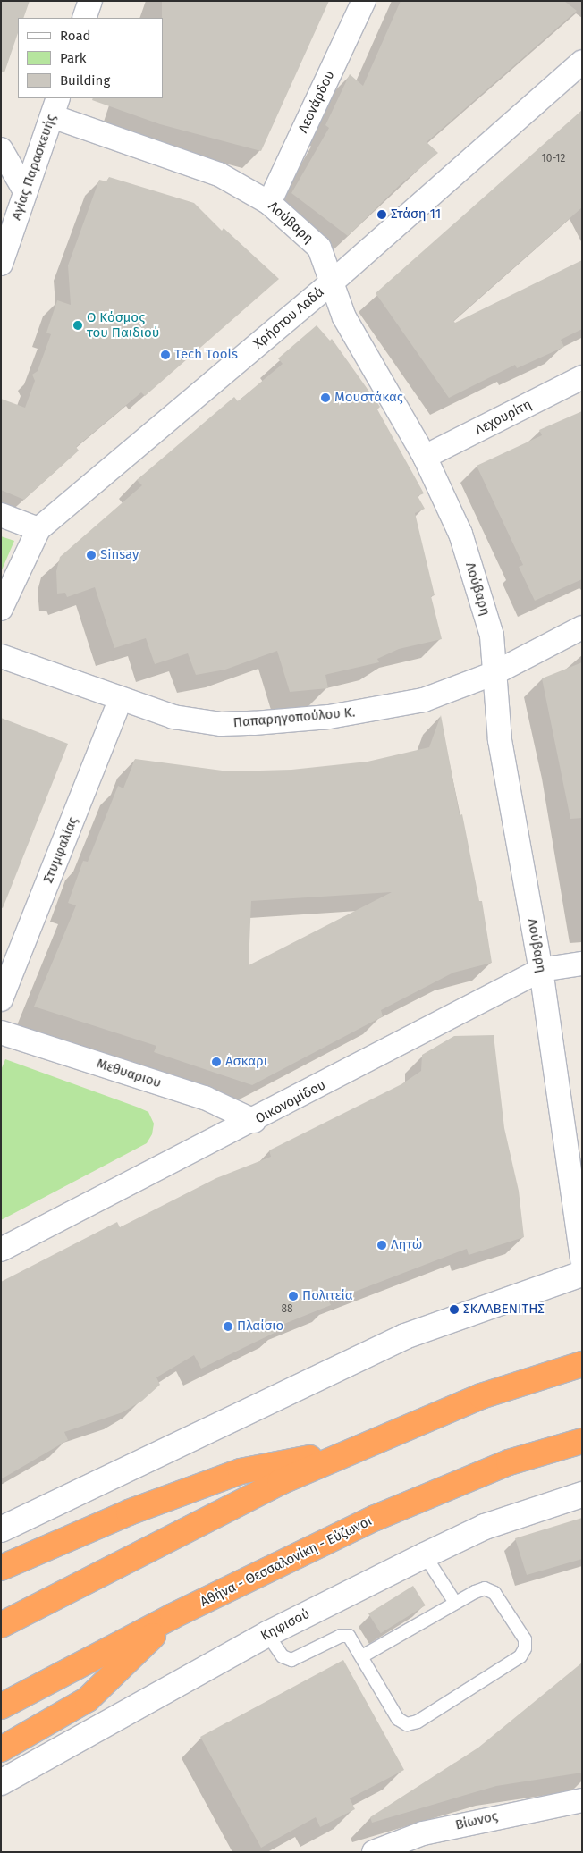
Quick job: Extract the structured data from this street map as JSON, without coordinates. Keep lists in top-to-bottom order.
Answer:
{
  "streets": {
    "highway": ["Αθήνα - Θεσσαλονίκη - Εύζωνοι"],
    "main road": ["Κηφισού"],
    "street": [
      "Λεονάρδου",
      "Αγίας Παρασκευής",
      "Λούβαρη",
      "Χρήστου Λαδά",
      "Λεχουρίτη",
      "Παπαρηγοπούλου Κ.",
      "Στυμφαλίας",
      "Μεθυαριου",
      "Οικονομίδου",
      "Βίωνος"
    ]
  },
  "crossings": [
    ["Λεονάρδου", "Λούβαρη"],
    ["Αγίας Παρασκευής", "Λούβαρη"],
    ["Λούβαρη", "Χρήστου Λαδά"],
    ["Λούβαρη", "Λεχουρίτη"],
    ["Λούβαρη", "Παπαρηγοπούλου Κ."],
    ["Λούβαρη", "Οικονομίδου"],
    ["Παπαρηγοπούλου Κ.", "Στυμφαλίας"],
    ["Μεθυαριου", "Οικονομίδου"]
  ],
  "places": [
    "Στάση 11",
    "Ο Κόσμος του Παιδιού",
    "Tech Tools",
    "Μουστάκας",
    "Sinsay",
    "Ασκαρι",
    "Λητώ",
    "Πολιτεία",
    "ΣΚΛΑΒΕΝΙΤΗΣ",
    "Πλαίσιο"
  ],
  "house_numbers": ["10-12", "88"],
  "legend": ["Road", "Park", "Building"]
}
